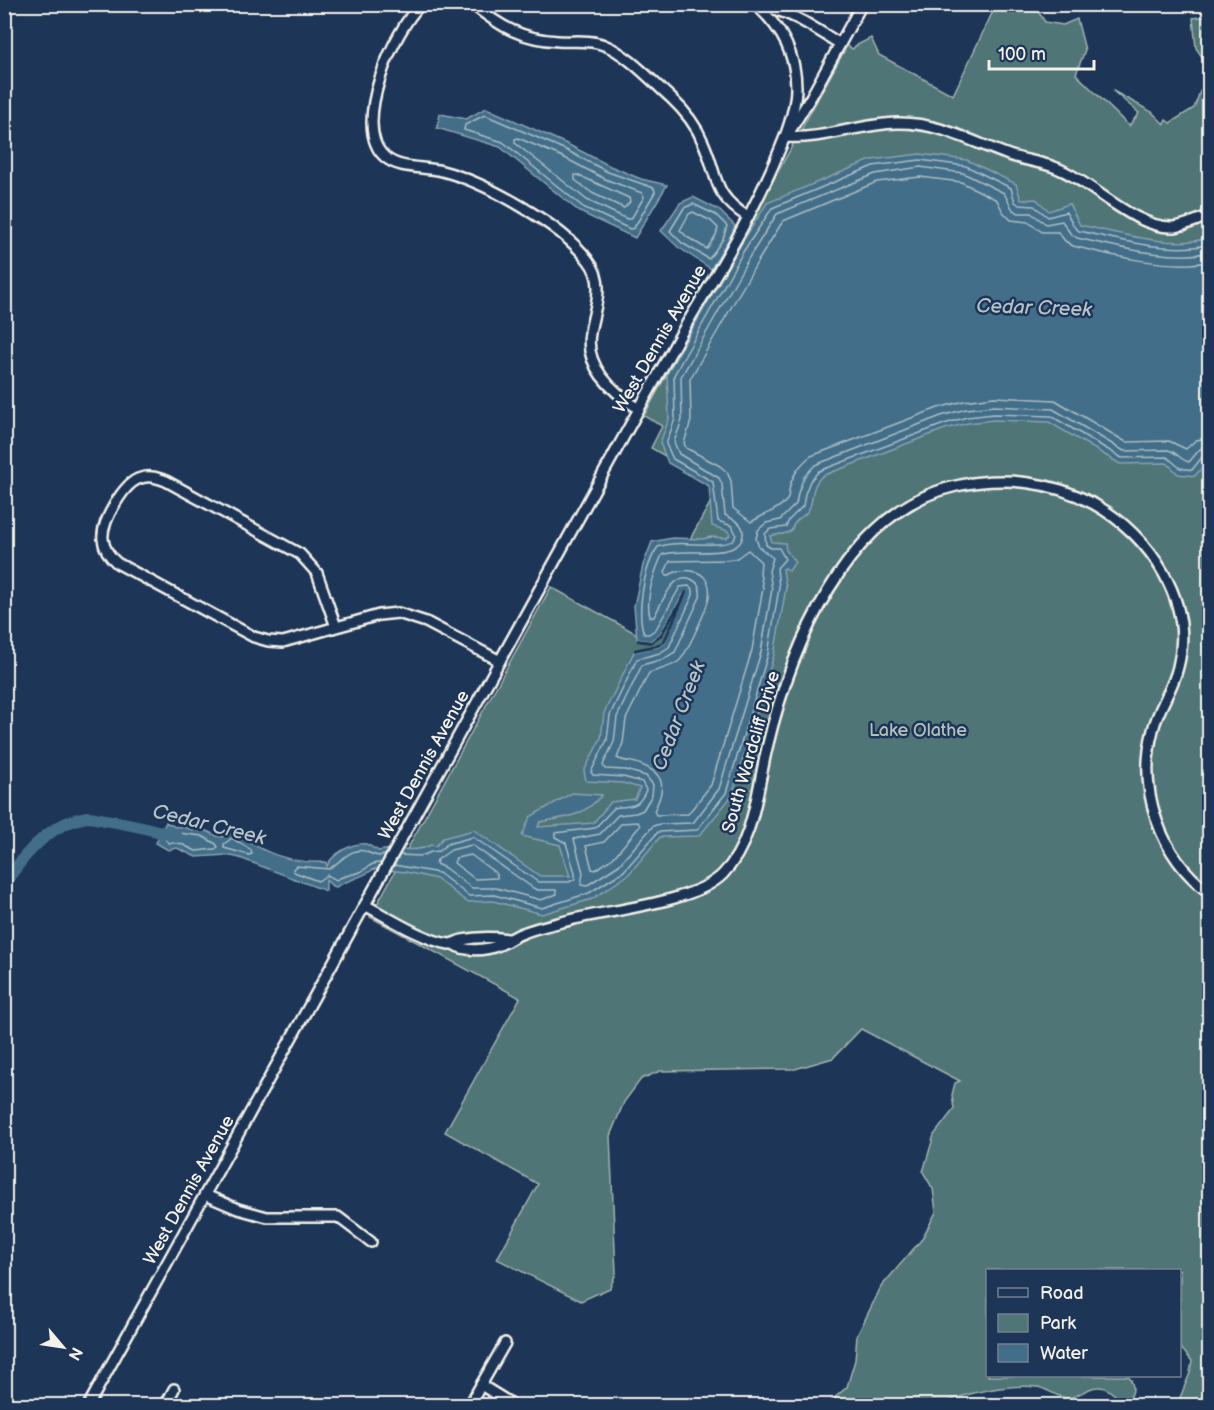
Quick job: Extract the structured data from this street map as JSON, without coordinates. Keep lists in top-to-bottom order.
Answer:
{
  "streets": {
    "street": ["West Dennis Avenue", "South Wardcliff Drive"]
  },
  "crossings": [
    ["West Dennis Avenue", "South Wardcliff Drive"]
  ],
  "water": ["Cedar Creek"],
  "parks": ["Lake Olathe"],
  "legend": ["Road", "Park", "Water"],
  "scale_bar": "100 m",
  "north": "bottom right"
}
